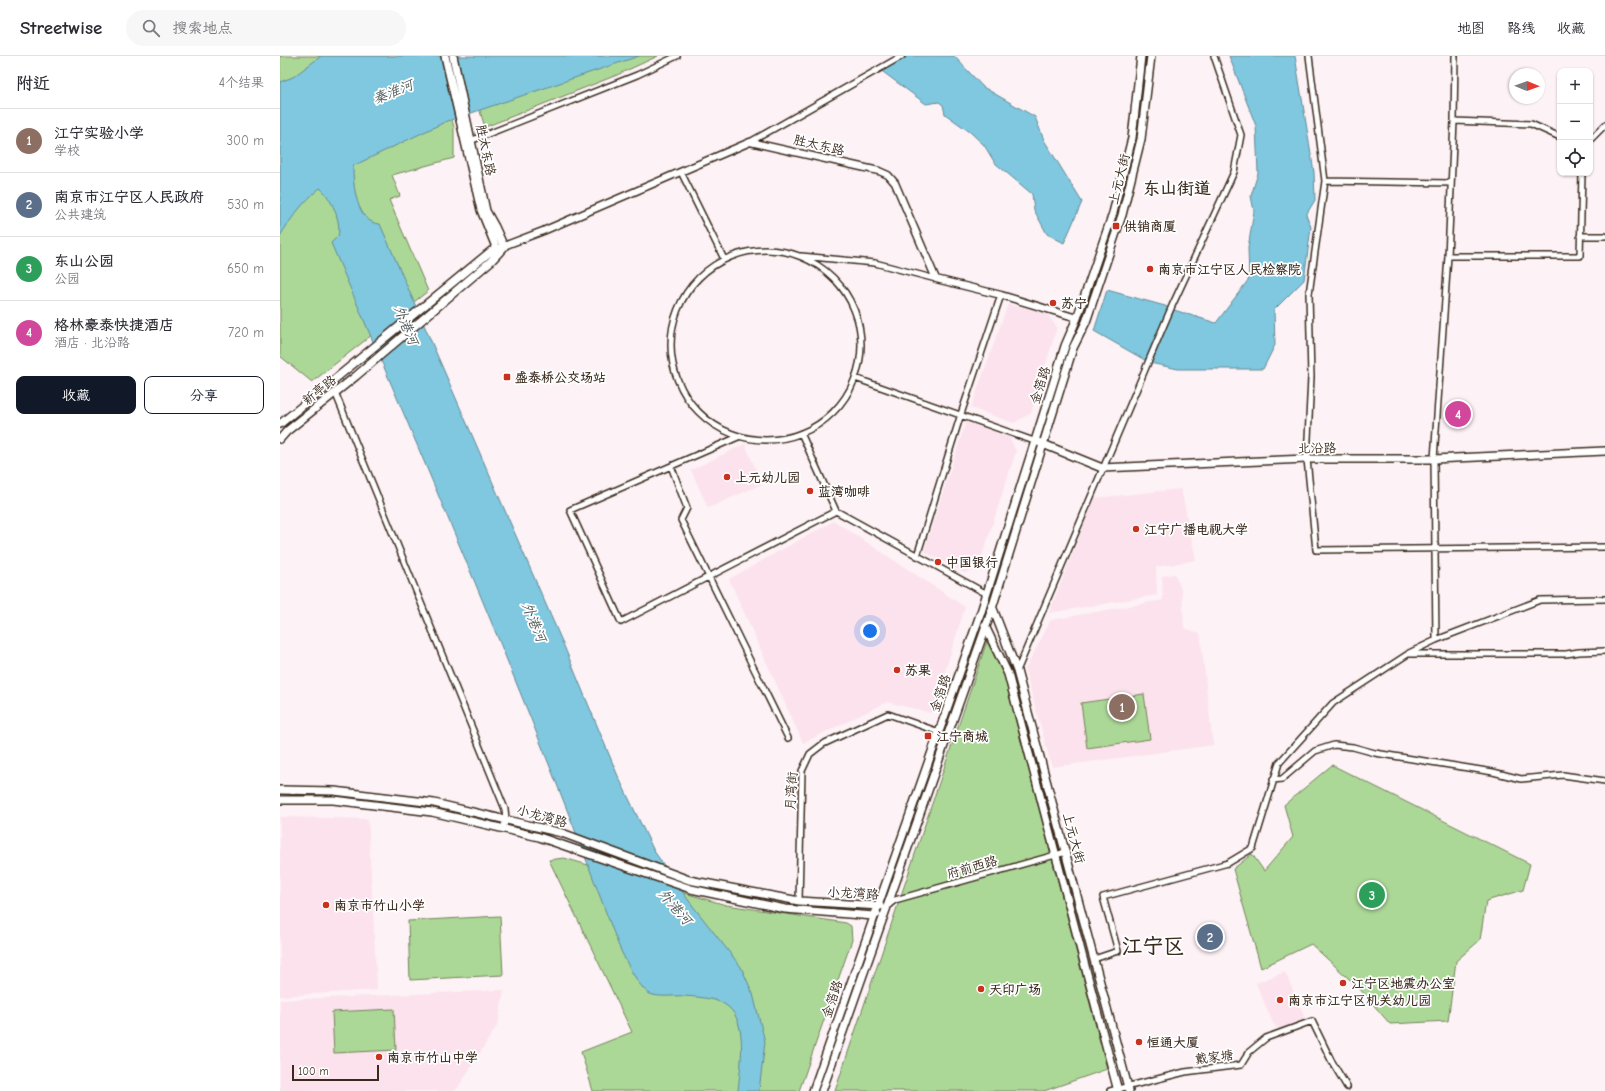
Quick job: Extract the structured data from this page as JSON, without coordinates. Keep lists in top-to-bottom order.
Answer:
{
  "streets": {
    "main road": [
      "胜太东路",
      "上元大街",
      "金箔路",
      "新亭路",
      "北沿路",
      "小龙湾路"
    ],
    "street": ["月湾街", "府前西路", "戴家塘"]
  },
  "crossings": [
    ["胜太东路", "新亭路"],
    ["上元大街", "金箔路"],
    ["上元大街", "府前西路"],
    ["上元大街", "戴家塘"],
    ["金箔路", "北沿路"],
    ["金箔路", "月湾街"],
    ["金箔路", "小龙湾路"],
    ["金箔路", "府前西路"],
    ["月湾街", "小龙湾路"],
    ["小龙湾路", "府前西路"]
  ],
  "districts": ["东山街道", "江宁区"],
  "water": ["秦淮河", "外港河"],
  "places": {
    "transit": ["供销商厦", "盛泰桥公交场站", "江宁商城"],
    "other": [
      "南京市江宁区人民检察院",
      "苏宁",
      "上元幼儿园",
      "蓝湾咖啡",
      "江宁广播电视大学",
      "中国银行",
      "苏果",
      "南京市竹山小学",
      "江宁区地震办公室",
      "天印广场",
      "南京市江宁区机关幼儿园",
      "恒通大厦",
      "南京市竹山中学"
    ]
  },
  "scale_bar": "100 m",
  "north": "right",
  "page": {
    "header": "Streetwise",
    "search": "搜索地点",
    "nav": ["地图", "路线", "收藏"],
    "heading": ["附近", "4个结果"],
    "map_buttons": ["+", "−"],
    "list": [
      {
        "mark": "1",
        "name": "江宁实验小学",
        "note": "学校",
        "value": "300 m"
      },
      {
        "mark": "2",
        "name": "南京市江宁区人民政府",
        "note": "公共建筑",
        "value": "530 m"
      },
      {
        "mark": "3",
        "name": "东山公园",
        "note": "公园",
        "value": "650 m"
      },
      {
        "mark": "4",
        "name": "格林豪泰快捷酒店",
        "note": "酒店 · 北沿路",
        "value": "720 m"
      }
    ],
    "buttons": ["收藏", "分享"],
    "pins": [
      "4",
      "1",
      "3",
      "2"
    ],
    "scale": "100 m"
  }
}
